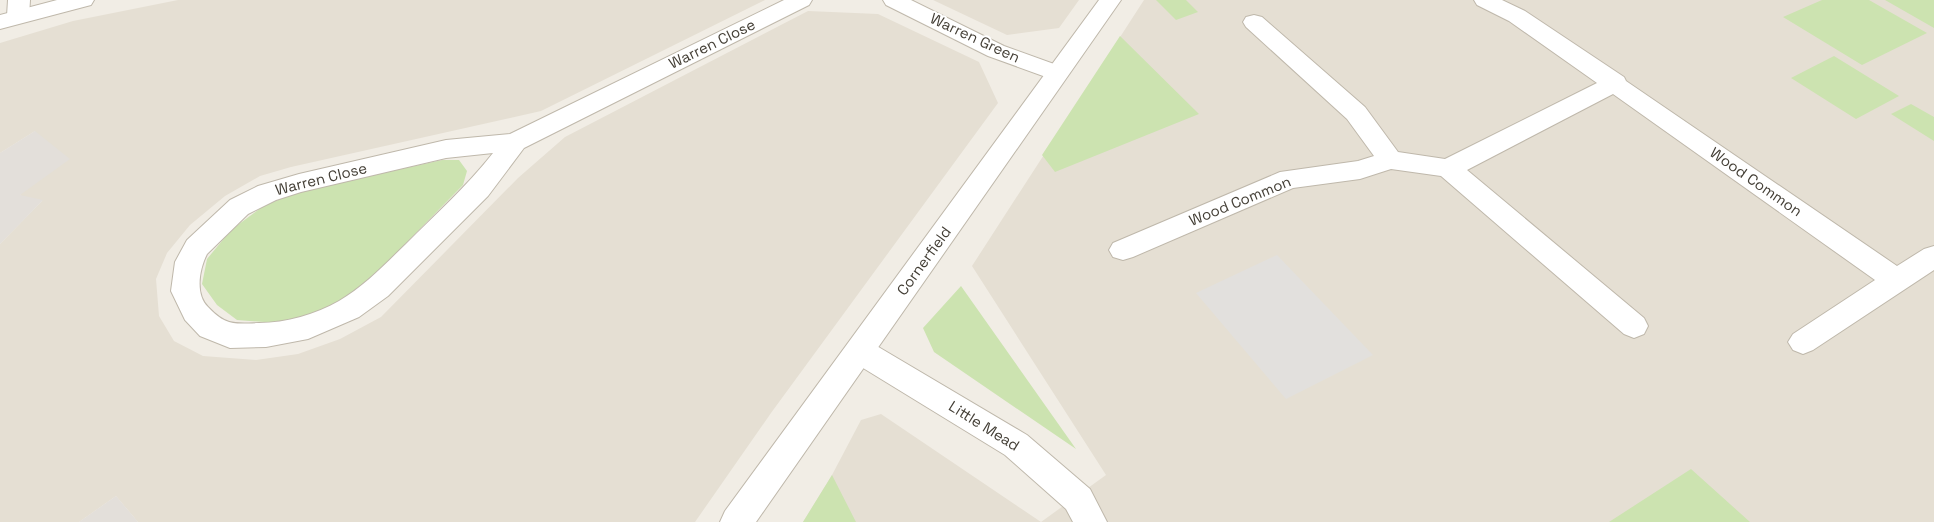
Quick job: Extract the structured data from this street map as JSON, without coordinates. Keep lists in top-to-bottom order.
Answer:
{
  "streets": {
    "street": [
      "Warren Green",
      "Warren Close",
      "Wood Common",
      "Cornerfield",
      "Little Mead"
    ]
  },
  "crossings": [
    ["Warren Green", "Cornerfield"],
    ["Cornerfield", "Little Mead"]
  ]
}
